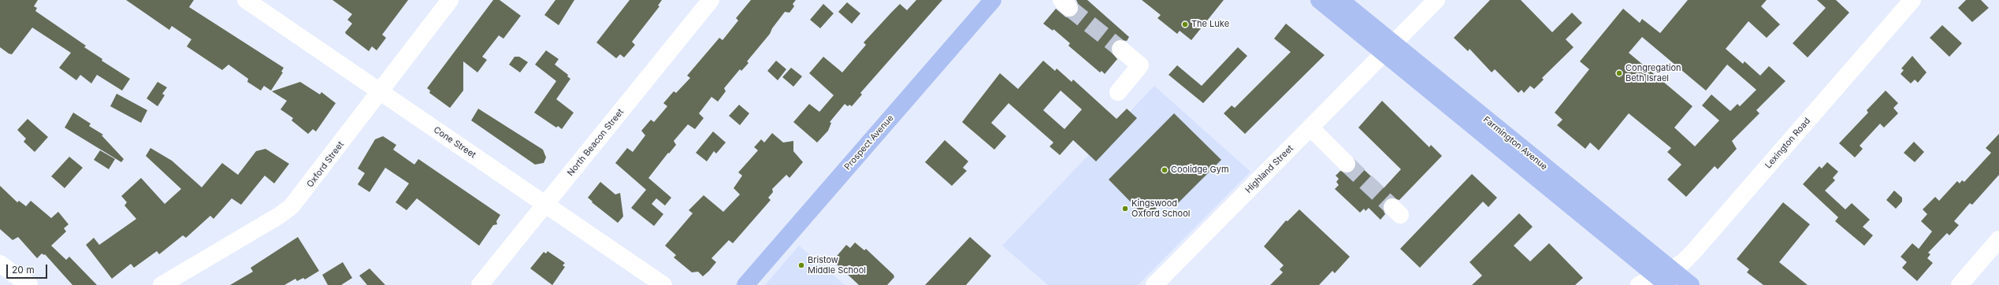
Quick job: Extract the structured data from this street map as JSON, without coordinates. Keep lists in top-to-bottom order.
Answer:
{
  "streets": {
    "main road": ["Prospect Avenue", "Farmington Avenue"],
    "street": [
      "Cone Street",
      "North Beacon Street",
      "Lexington Road",
      "Oxford Street",
      "Highland Street"
    ]
  },
  "crossings": [
    ["Cone Street", "North Beacon Street"],
    ["Cone Street", "Oxford Street"],
    ["Farmington Avenue", "Lexington Road"],
    ["Farmington Avenue", "Highland Street"]
  ],
  "places": [
    "The Luke",
    "Congregation Beth Israel",
    "Coolidge Gym",
    "Kingswood Oxford School",
    "Bristow Middle School"
  ],
  "scale_bar": "20 m"
}
